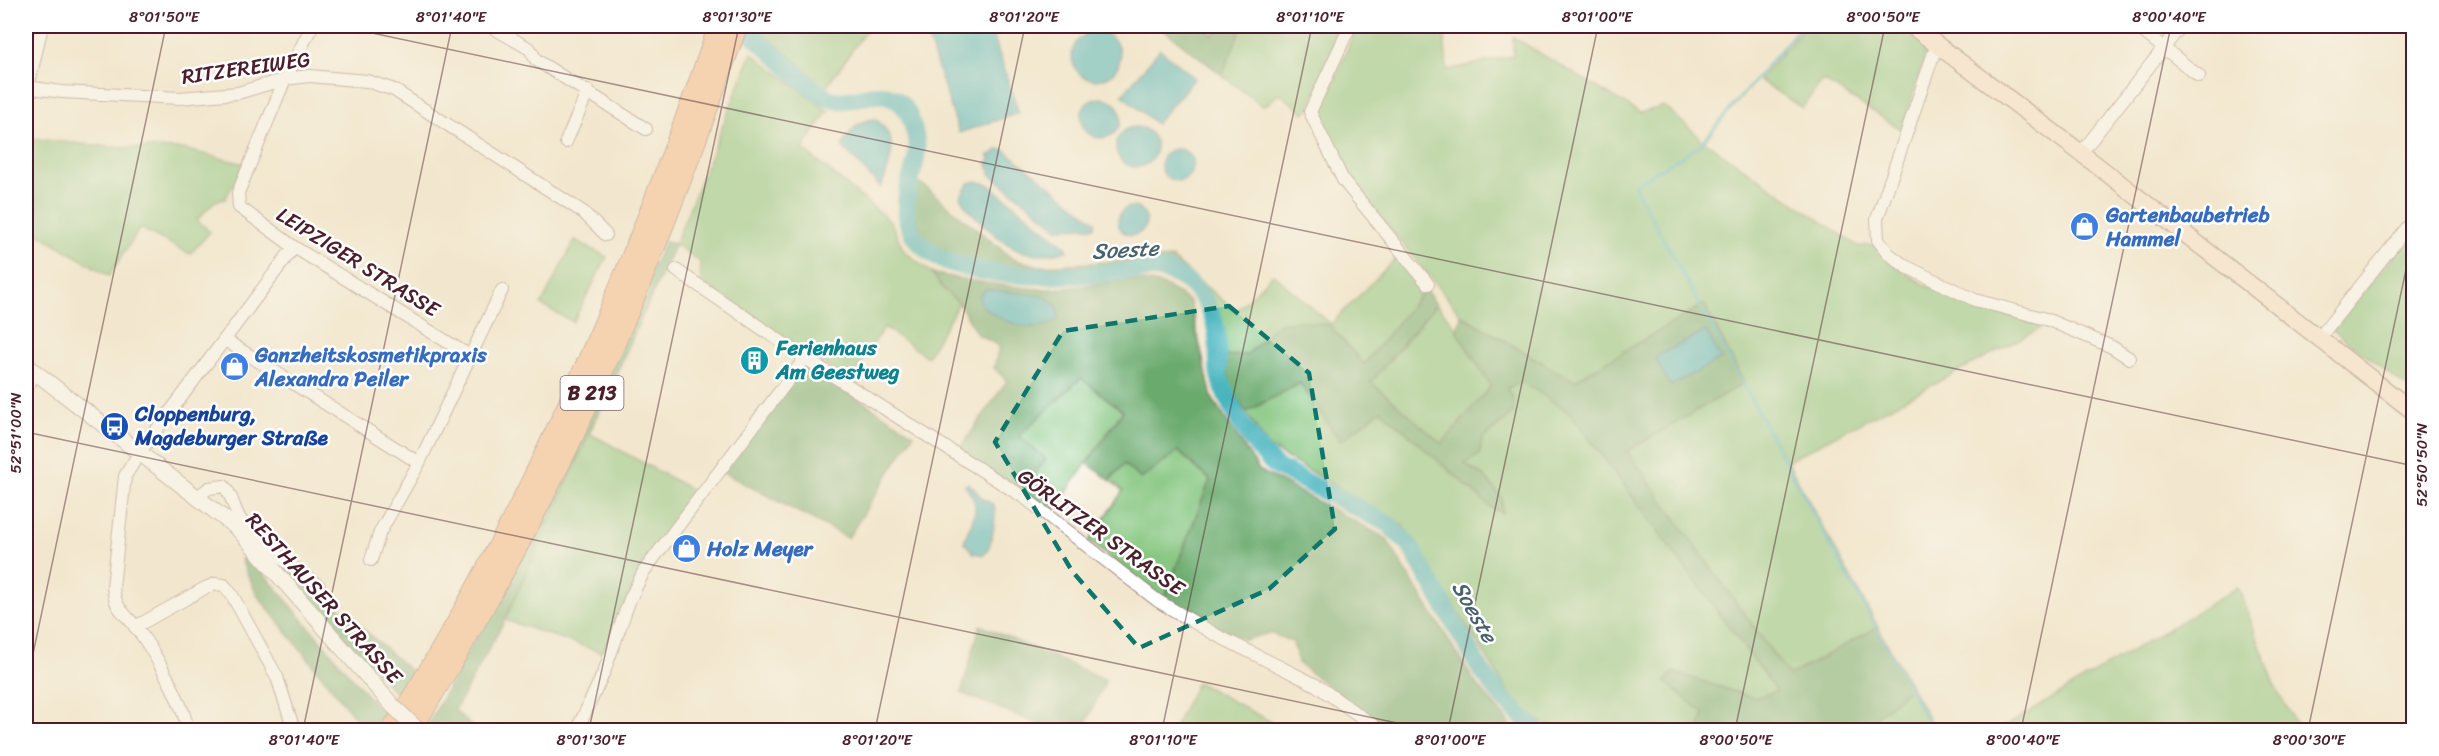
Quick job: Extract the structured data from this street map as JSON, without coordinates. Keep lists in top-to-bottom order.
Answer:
{
  "streets": {
    "highway": ["B 213"],
    "street": [
      "RITZEREIWEG",
      "LEIPZIGER STRASSE",
      "GÖRLITZER STRASSE",
      "RESTHAUSER STRASSE"
    ]
  },
  "crossings": [
    ["RITZEREIWEG", "LEIPZIGER STRASSE"]
  ],
  "water": ["Soeste"],
  "places": {
    "shop": ["Gartenbaubetrieb Hammel", "Ganzheitskosmetikpraxis Alexandra Peiler", "Holz Meyer"],
    "building": ["Ferienhaus Am Geestweg"],
    "bus stop": ["Cloppenburg, Magdeburger Straße"]
  },
  "coordinates": [
    "8°01'50\"E",
    "8°01'40\"E",
    "8°01'30\"E",
    "8°01'20\"E",
    "8°01'10\"E",
    "8°01'00\"E",
    "8°00'50\"E",
    "8°00'40\"E",
    "52°51'00\"N",
    "52°50'50\"N",
    "8°00'30\"E"
  ]
}
